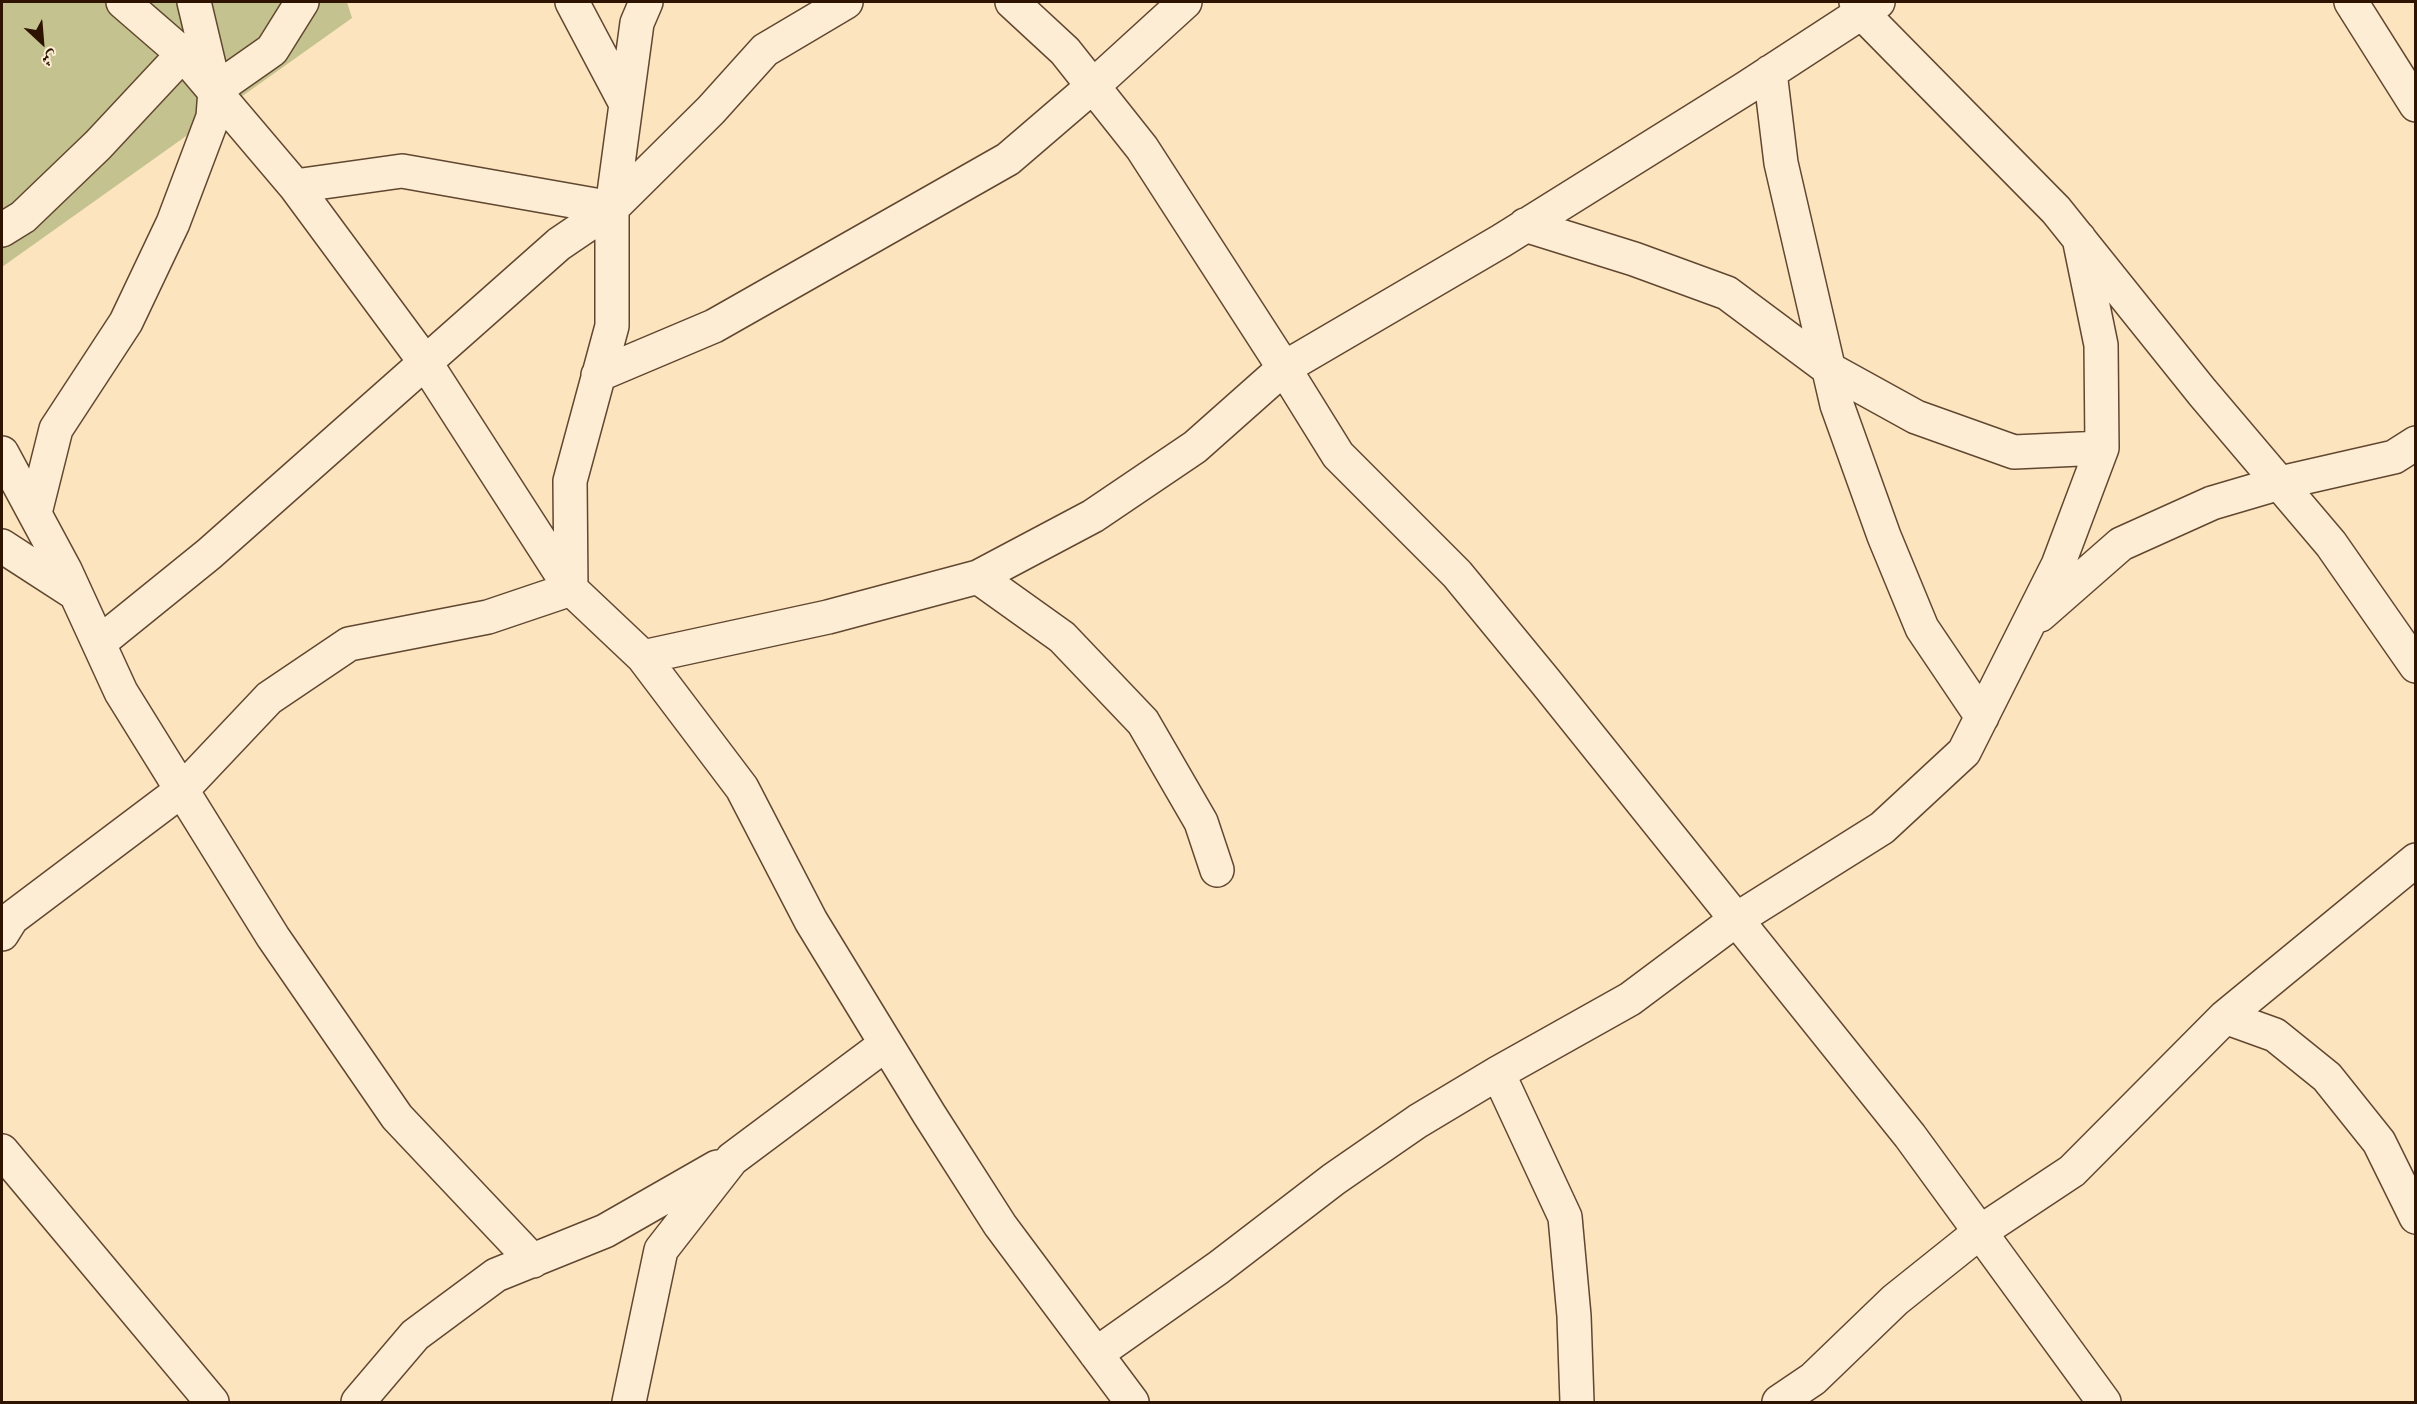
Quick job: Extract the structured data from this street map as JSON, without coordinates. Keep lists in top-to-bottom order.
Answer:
{
  "north": "bottom right"
}
